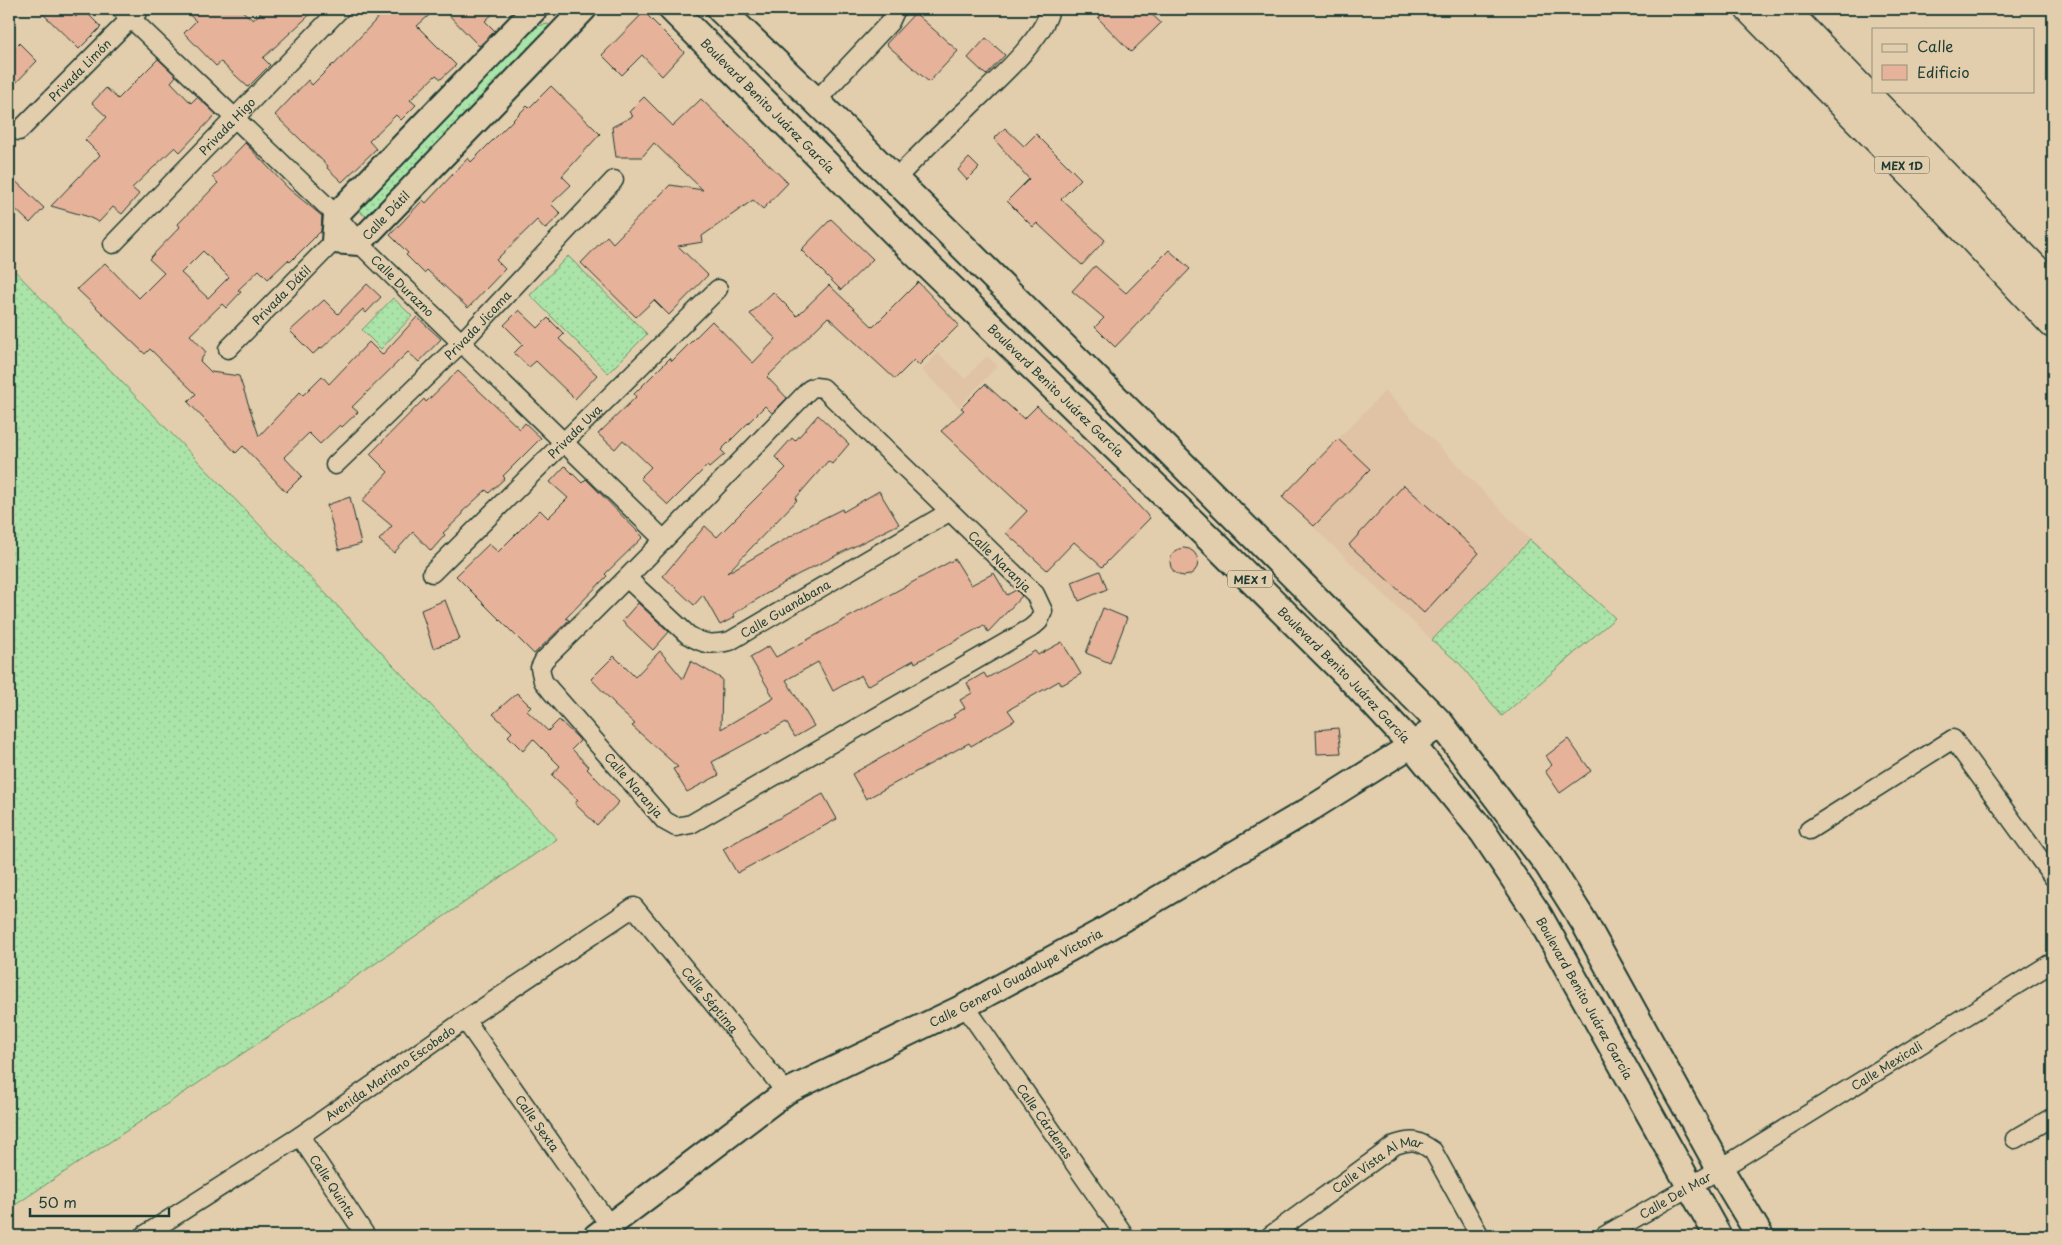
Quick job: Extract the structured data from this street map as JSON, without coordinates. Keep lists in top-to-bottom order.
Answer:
{
  "streets": {
    "highway": ["MEX 1D"],
    "main road": ["Boulevard Benito Juárez García", "MEX 1"],
    "street": [
      "Privada Limón",
      "Privada Higo",
      "Calle Dátil",
      "Calle Durazno",
      "Privada Dátil",
      "Privada Jicama",
      "Privada Uva",
      "Calle Naranja",
      "Calle Guanábana",
      "Calle General Guadalupe Victoria",
      "Calle Séptima",
      "Calle Mexicali",
      "Avenida Mariano Escobedo",
      "Calle Cárdenas",
      "Calle Sexta",
      "Calle Vista Al Mar",
      "Calle Quinta",
      "Calle Del Mar"
    ]
  },
  "crossings": [
    ["Privada Limón", "Calle Durazno"],
    ["Boulevard Benito Juárez García", "Calle General Guadalupe Victoria"],
    ["Boulevard Benito Juárez García", "Calle Del Mar"],
    ["Privada Higo", "Calle Durazno"],
    ["Calle Dátil", "Calle Durazno"],
    ["Calle Dátil", "Privada Dátil"],
    ["Calle Durazno", "Privada Jicama"],
    ["Calle Durazno", "Privada Uva"],
    ["Calle Durazno", "Calle Naranja"],
    ["Calle Naranja", "Calle Guanábana"],
    ["MEX 1", "Calle General Guadalupe Victoria"],
    ["MEX 1", "Calle Mexicali"],
    ["MEX 1", "Calle Del Mar"],
    ["Calle General Guadalupe Victoria", "Calle Séptima"],
    ["Calle General Guadalupe Victoria", "Calle Cárdenas"],
    ["Calle General Guadalupe Victoria", "Calle Sexta"],
    ["Calle Séptima", "Avenida Mariano Escobedo"],
    ["Calle Mexicali", "Calle Del Mar"],
    ["Avenida Mariano Escobedo", "Calle Sexta"],
    ["Avenida Mariano Escobedo", "Calle Quinta"]
  ],
  "legend": ["Calle", "Edificio"],
  "scale_bar": "50 m"
}
